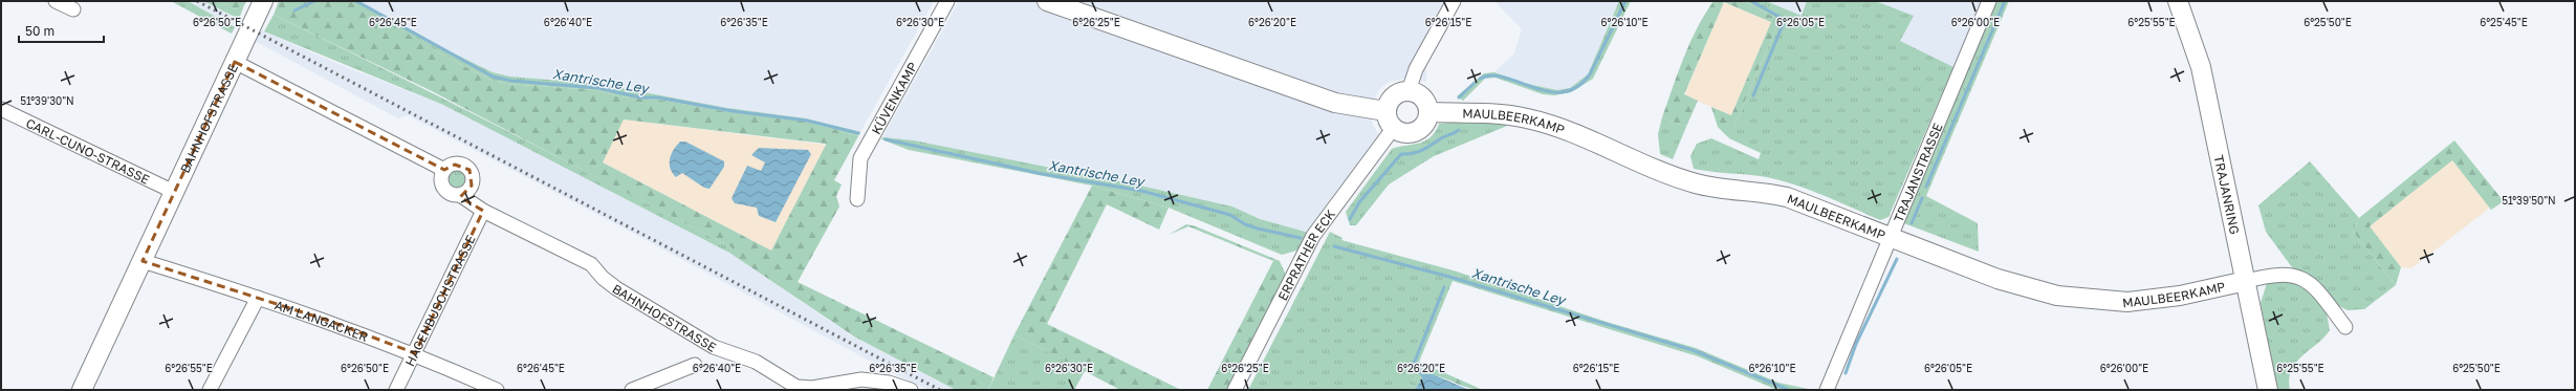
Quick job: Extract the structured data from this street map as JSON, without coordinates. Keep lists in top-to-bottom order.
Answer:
{
  "streets": {
    "street": [
      "KÜVENKAMP",
      "BAHNHOFSTRASSE",
      "MAULBEERKAMP",
      "CARL-CUNO-STRASSE",
      "TRAJANSTRASSE",
      "TRAJANRING",
      "ERPRATHER ECK",
      "HAGENBUSCHSTRASSE",
      "AM LANGACKER"
    ]
  },
  "crossings": [
    ["BAHNHOFSTRASSE", "CARL-CUNO-STRASSE"],
    ["BAHNHOFSTRASSE", "HAGENBUSCHSTRASSE"],
    ["BAHNHOFSTRASSE", "AM LANGACKER"],
    ["MAULBEERKAMP", "TRAJANSTRASSE"],
    ["MAULBEERKAMP", "TRAJANRING"],
    ["MAULBEERKAMP", "ERPRATHER ECK"],
    ["HAGENBUSCHSTRASSE", "AM LANGACKER"]
  ],
  "water": ["Xantrische Ley"],
  "scale_bar": "50 m",
  "coordinates": [
    "6°26'50\"E",
    "6°26'45\"E",
    "6°26'40\"E",
    "6°26'35\"E",
    "6°26'30\"E",
    "6°26'25\"E",
    "6°26'20\"E",
    "6°26'15\"E",
    "6°26'10\"E",
    "6°26'05\"E",
    "6°26'00\"E",
    "6°25'55\"E",
    "6°25'50\"E",
    "6°25'45\"E",
    "51°39'30\"N",
    "51°39'50\"N",
    "6°26'55\"E"
  ]
}
